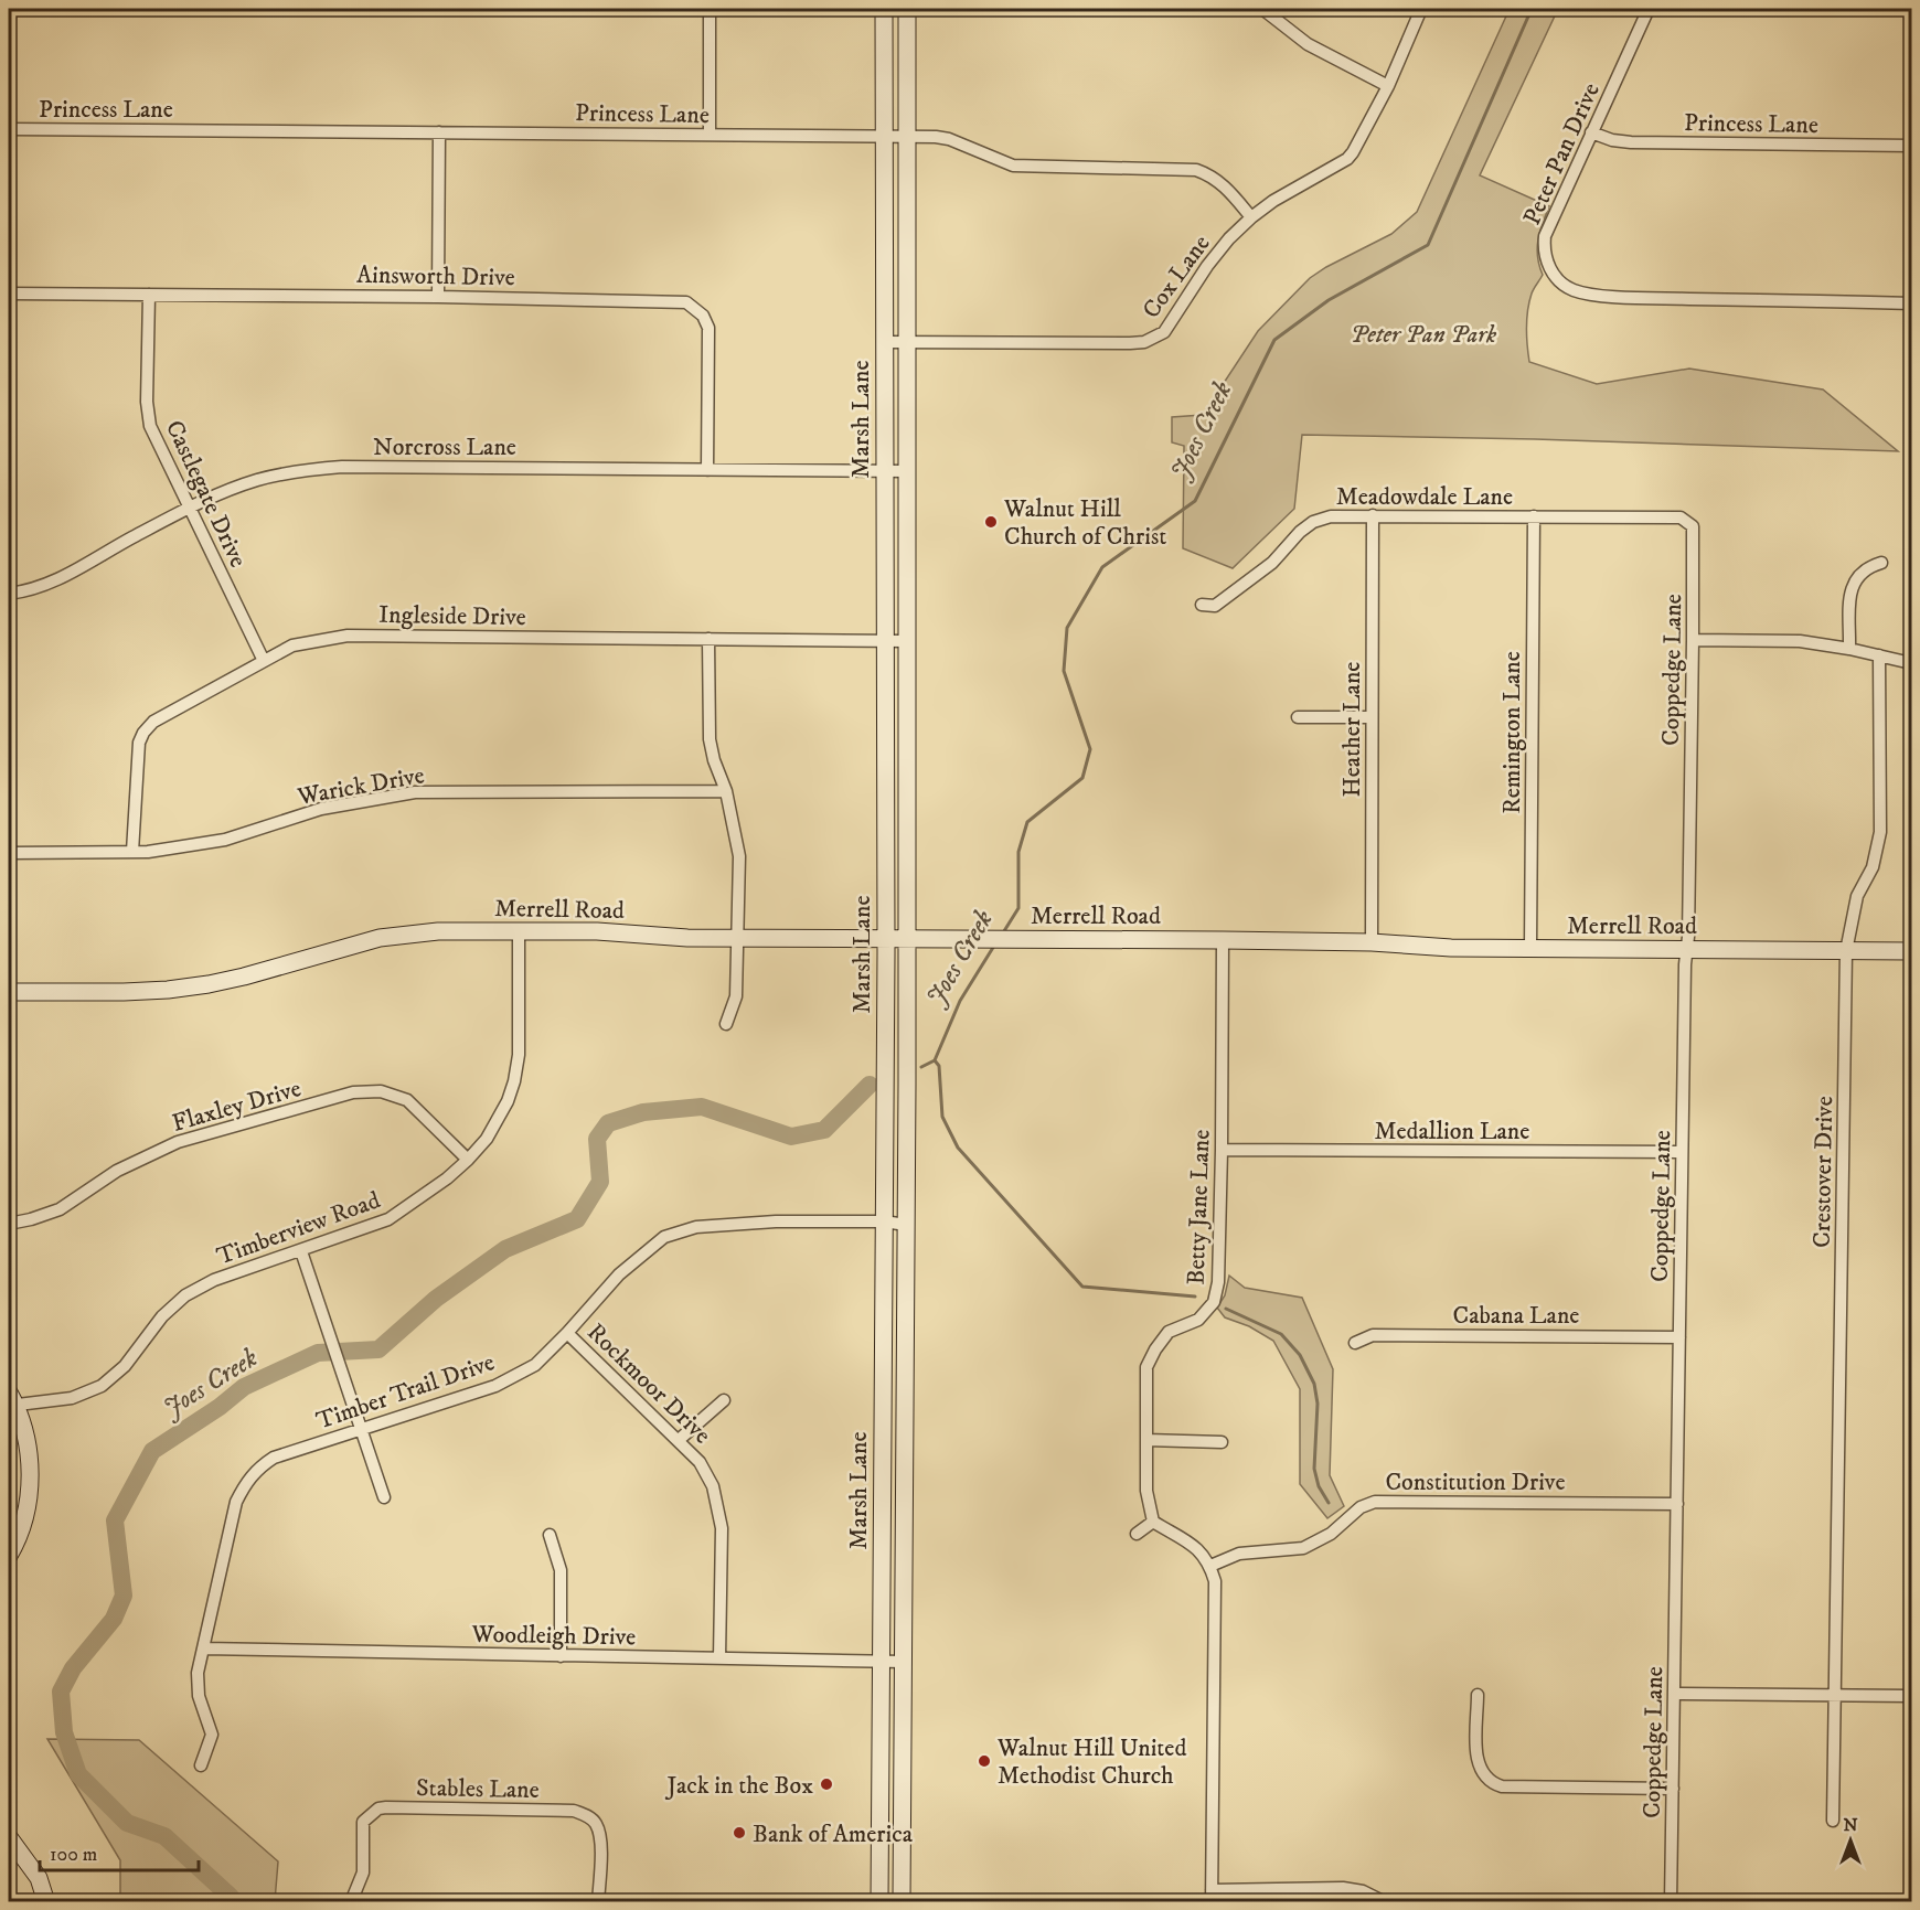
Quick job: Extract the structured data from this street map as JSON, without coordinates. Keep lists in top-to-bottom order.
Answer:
{
  "streets": {
    "main road": ["Marsh Lane", "Merrell Road"],
    "street": [
      "Princess Lane",
      "Peter Pan Drive",
      "Ainsworth Drive",
      "Cox Lane",
      "Norcross Lane",
      "Castlegate Drive",
      "Meadowdale Lane",
      "Ingleside Drive",
      "Coppedge Lane",
      "Heather Lane",
      "Remington Lane",
      "Warick Drive",
      "Flaxley Drive",
      "Medallion Lane",
      "Crestover Drive",
      "Betty Jane Lane",
      "Timberview Road",
      "Cabana Lane",
      "Rockmoor Drive",
      "Timber Trail Drive",
      "Constitution Drive",
      "Woodleigh Drive",
      "Stables Lane"
    ]
  },
  "crossings": [
    ["Princess Lane", "Peter Pan Drive"],
    ["Princess Lane", "Cox Lane"],
    ["Princess Lane", "Marsh Lane"],
    ["Ainsworth Drive", "Norcross Lane"],
    ["Ainsworth Drive", "Castlegate Drive"],
    ["Cox Lane", "Marsh Lane"],
    ["Marsh Lane", "Norcross Lane"],
    ["Marsh Lane", "Ingleside Drive"],
    ["Marsh Lane", "Merrell Road"],
    ["Marsh Lane", "Timber Trail Drive"],
    ["Marsh Lane", "Woodleigh Drive"],
    ["Norcross Lane", "Castlegate Drive"],
    ["Castlegate Drive", "Ingleside Drive"],
    ["Meadowdale Lane", "Coppedge Lane"],
    ["Meadowdale Lane", "Heather Lane"],
    ["Meadowdale Lane", "Remington Lane"],
    ["Ingleside Drive", "Warick Drive"],
    ["Coppedge Lane", "Merrell Road"],
    ["Coppedge Lane", "Medallion Lane"],
    ["Coppedge Lane", "Cabana Lane"],
    ["Coppedge Lane", "Constitution Drive"],
    ["Heather Lane", "Merrell Road"],
    ["Remington Lane", "Merrell Road"],
    ["Merrell Road", "Crestover Drive"],
    ["Merrell Road", "Betty Jane Lane"],
    ["Merrell Road", "Timberview Road"],
    ["Flaxley Drive", "Timberview Road"],
    ["Medallion Lane", "Betty Jane Lane"],
    ["Rockmoor Drive", "Timber Trail Drive"],
    ["Rockmoor Drive", "Woodleigh Drive"],
    ["Timber Trail Drive", "Woodleigh Drive"]
  ],
  "water": ["Joes Creek"],
  "parks": ["Peter Pan Park"],
  "places": [
    "Walnut Hill Church of Christ",
    "Walnut Hill United Methodist Church",
    "Jack in the Box",
    "Bank of America"
  ],
  "scale_bar": "100 m",
  "north": "top"
}
